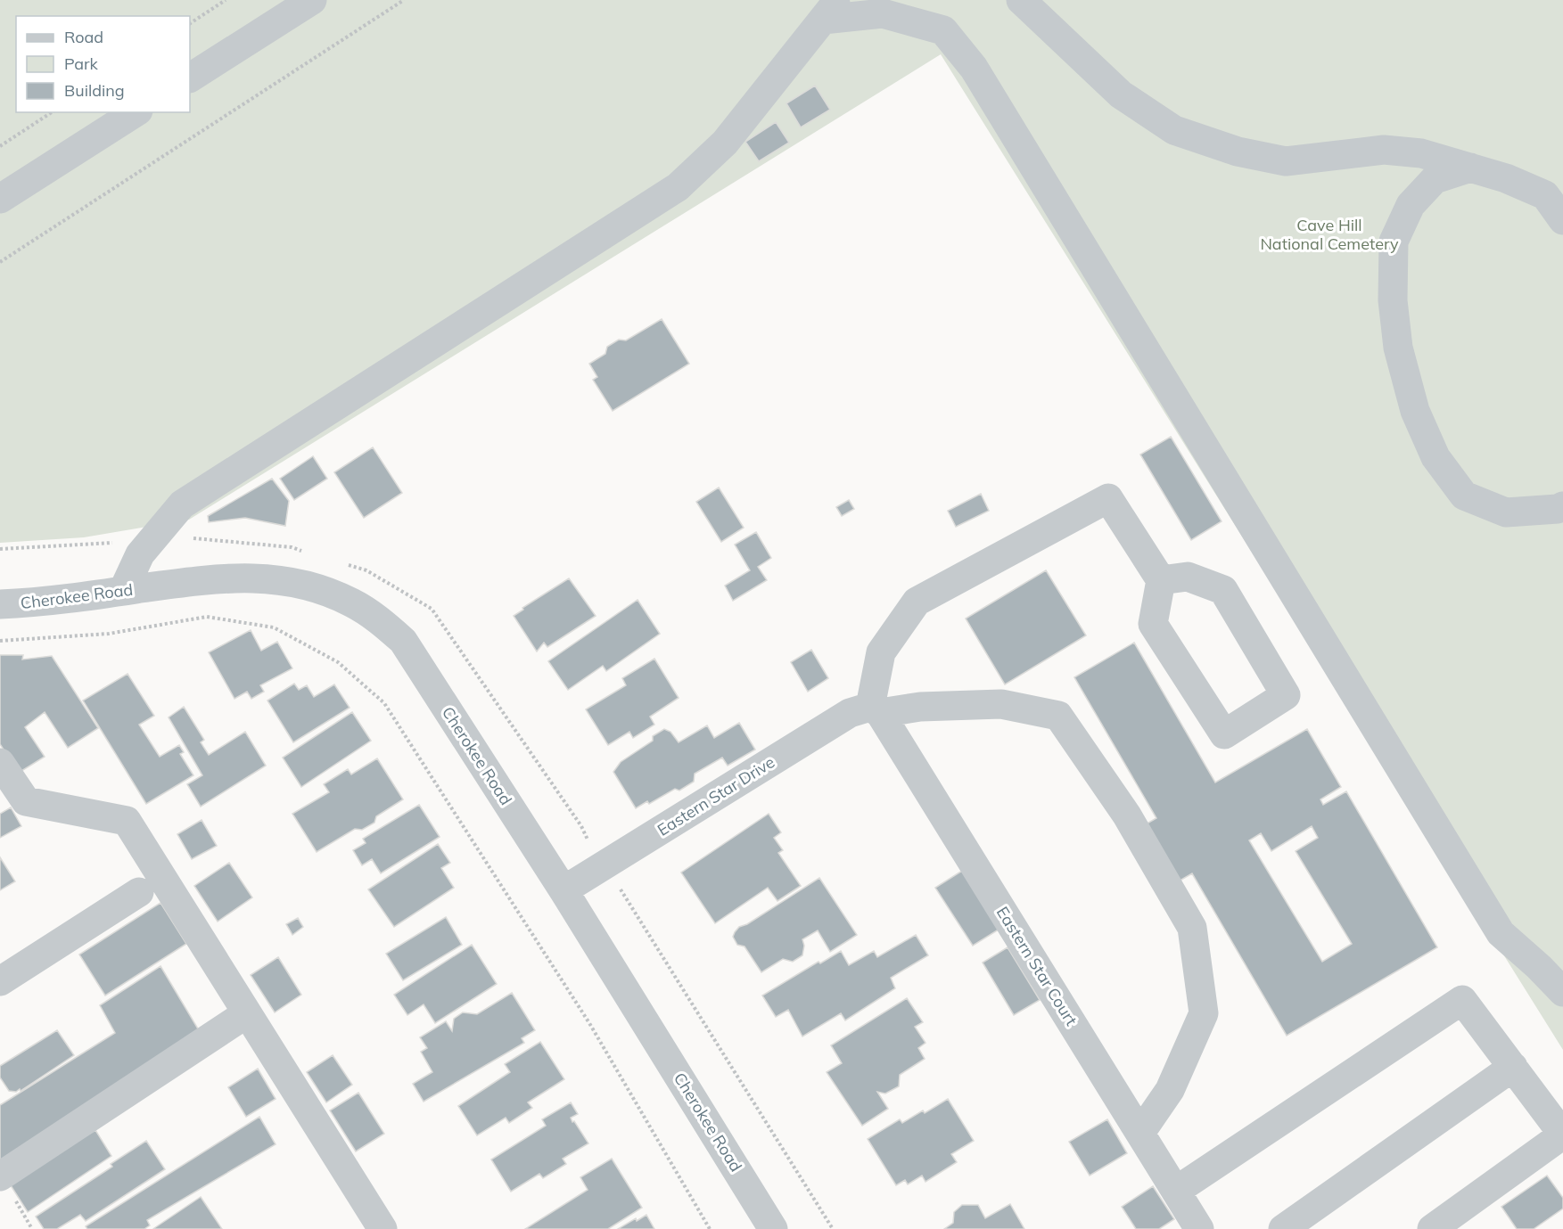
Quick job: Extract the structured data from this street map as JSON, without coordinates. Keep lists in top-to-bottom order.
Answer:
{
  "streets": {
    "street": ["Cherokee Road", "Eastern Star Drive", "Eastern Star Court"]
  },
  "crossings": [
    ["Cherokee Road", "Eastern Star Drive"],
    ["Eastern Star Drive", "Eastern Star Court"]
  ],
  "parks": ["Cave Hill National Cemetery"],
  "legend": ["Road", "Park", "Building"]
}
